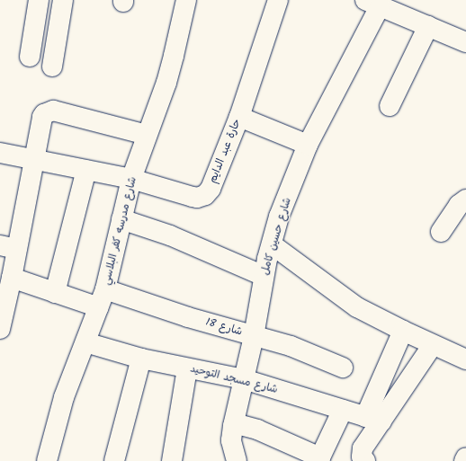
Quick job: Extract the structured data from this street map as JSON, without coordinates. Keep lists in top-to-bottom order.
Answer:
{
  "streets": {
    "street": [
      "حارة عبد الدايم",
      "شارع مدرسه كفر البلاسي",
      "شارع حسين كامل",
      "شارع 18",
      "شارع مسجد التوحيد"
    ]
  },
  "crossings": [
    ["حارة عبد الدايم", "شارع مدرسه كفر البلاسي"],
    ["شارع مدرسه كفر البلاسي", "شارع 18"],
    ["شارع مدرسه كفر البلاسي", "شارع مسجد التوحيد"],
    ["شارع حسين كامل", "شارع 18"],
    ["شارع حسين كامل", "شارع مسجد التوحيد"]
  ]
}
